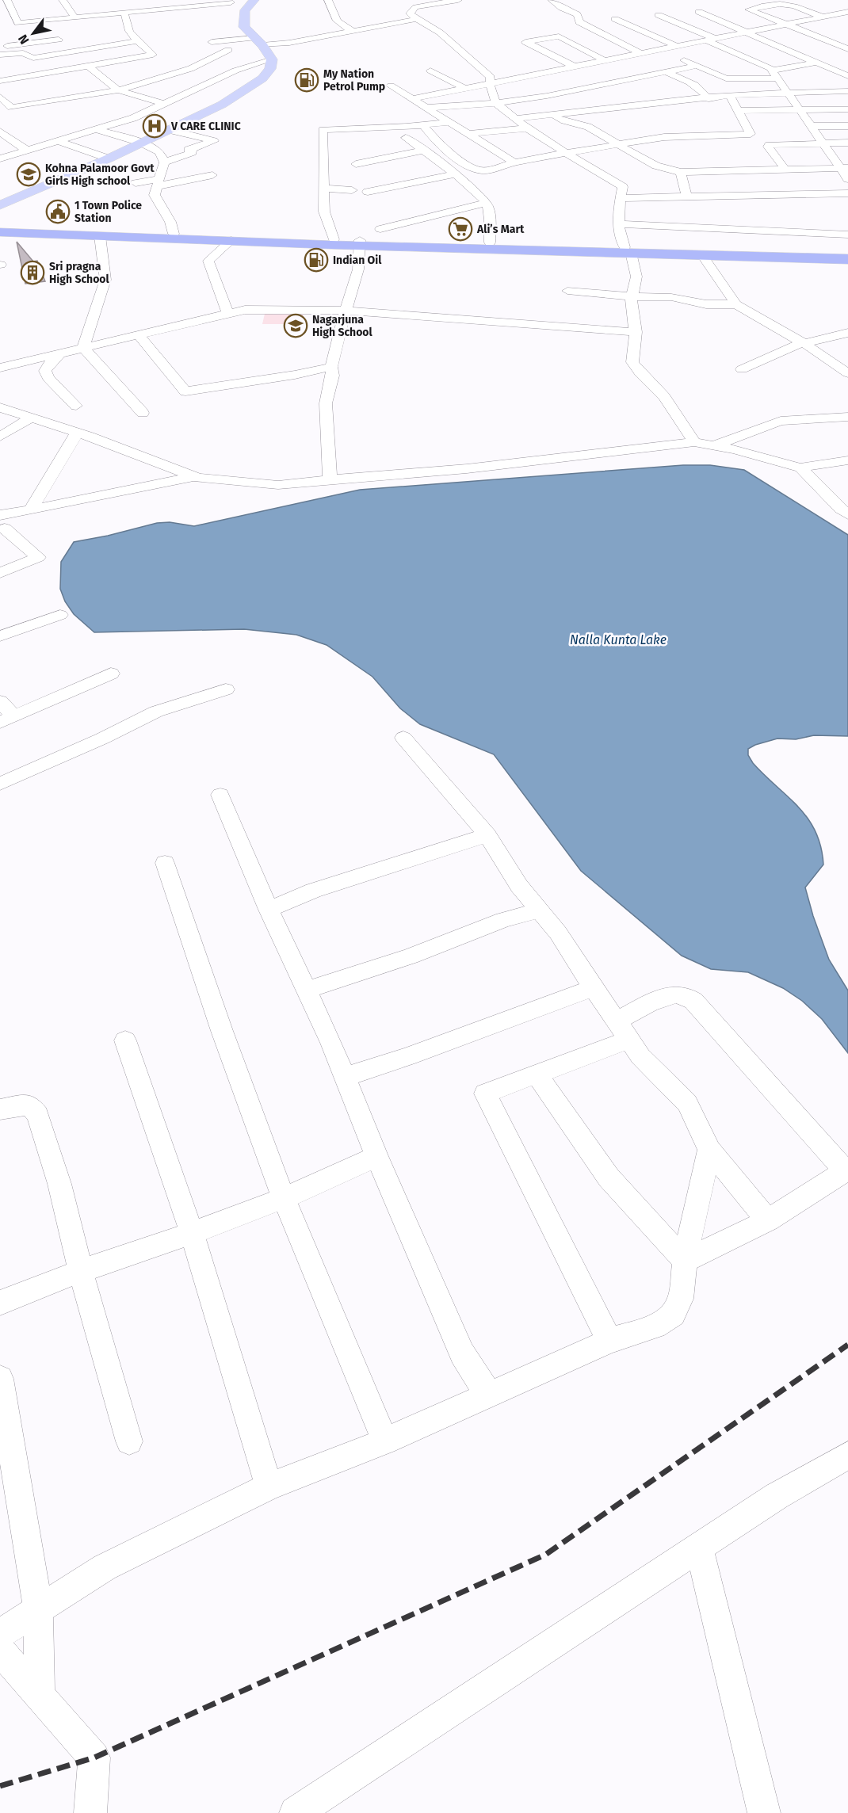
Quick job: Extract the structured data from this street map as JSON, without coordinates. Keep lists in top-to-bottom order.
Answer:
{
  "water": ["Nalla Kunta Lake"],
  "places": {
    "fuel station": ["My Nation Petrol Pump", "Indian Oil"],
    "hospital": ["V CARE CLINIC"],
    "school or university": ["Kohna Palamoor Govt Girls High school", "Nagarjuna High School"],
    "public building": ["1 Town Police Station"],
    "supermarket": ["Ali’s Mart"],
    "building": ["Sri pragna High School"]
  },
  "north": "bottom left"
}
